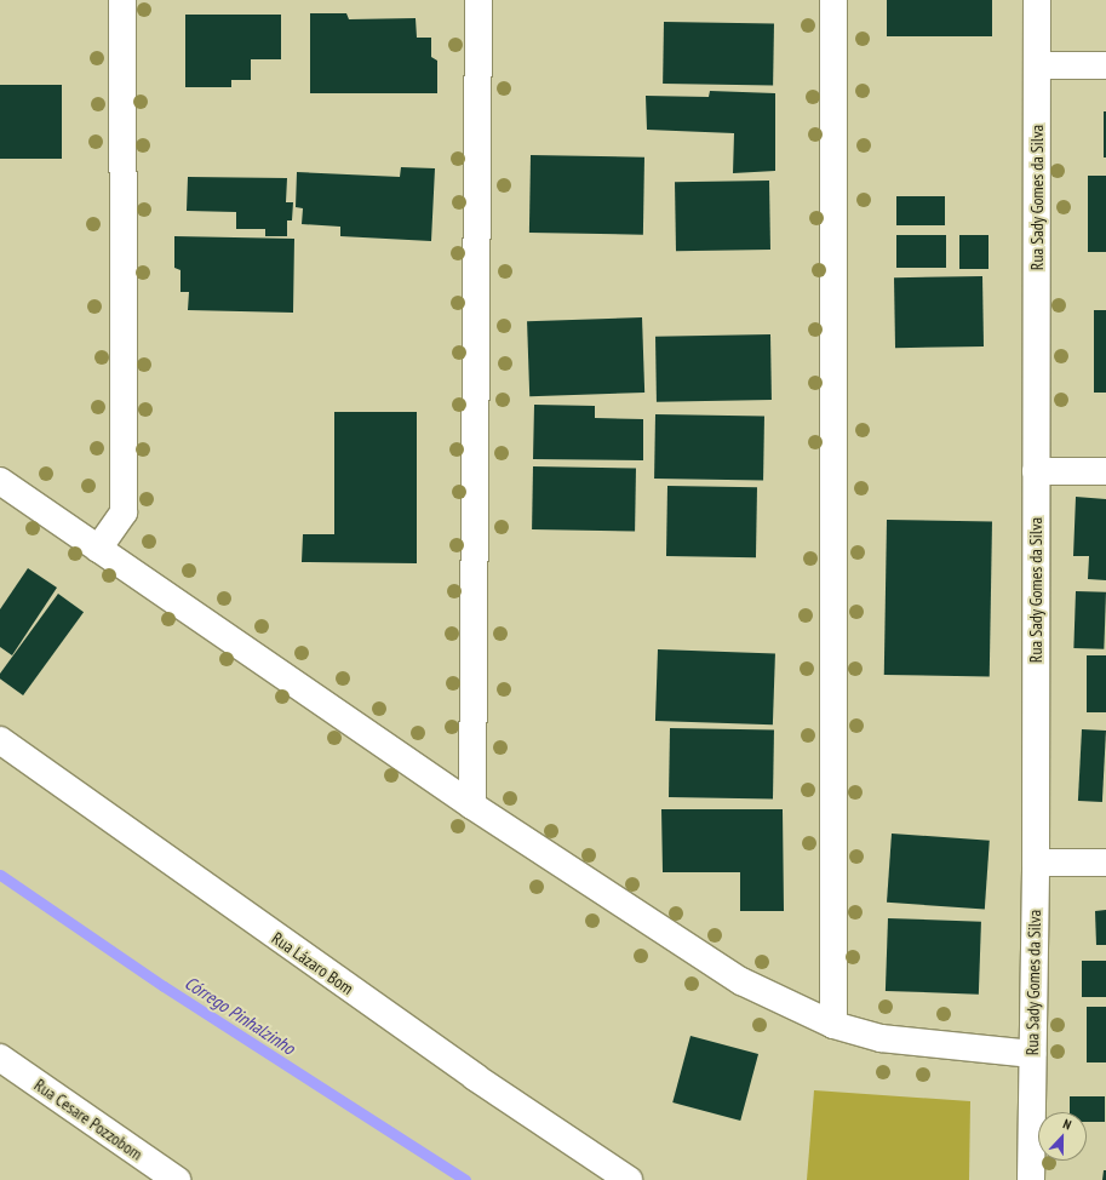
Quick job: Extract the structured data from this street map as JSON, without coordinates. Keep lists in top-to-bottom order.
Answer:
{
  "streets": {
    "street": ["Rua Sady Gomes da Silva", "Rua Lázaro Bom", "Rua Cesare Pozzobom"]
  },
  "water": ["Córrego Pinhalzinho"],
  "north": "top"
}
